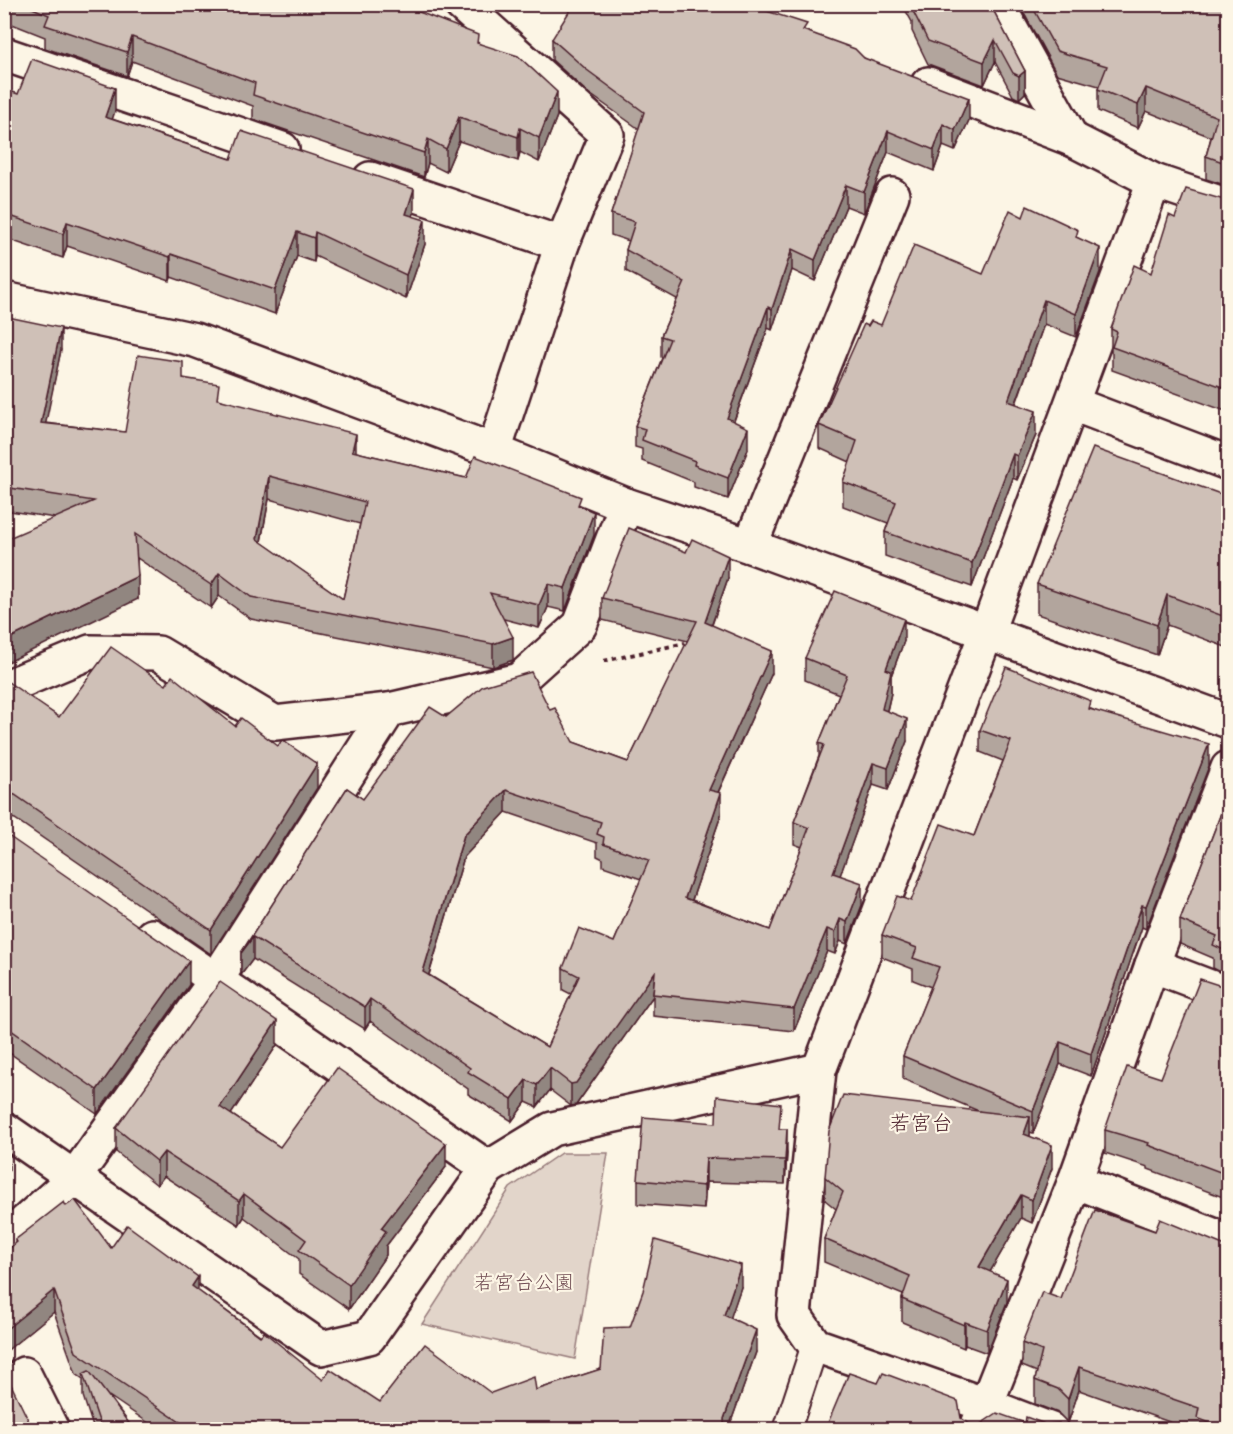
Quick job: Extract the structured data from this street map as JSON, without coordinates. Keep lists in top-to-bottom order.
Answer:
{
  "districts": ["若宮台"],
  "parks": ["若宮台公園"]
}
